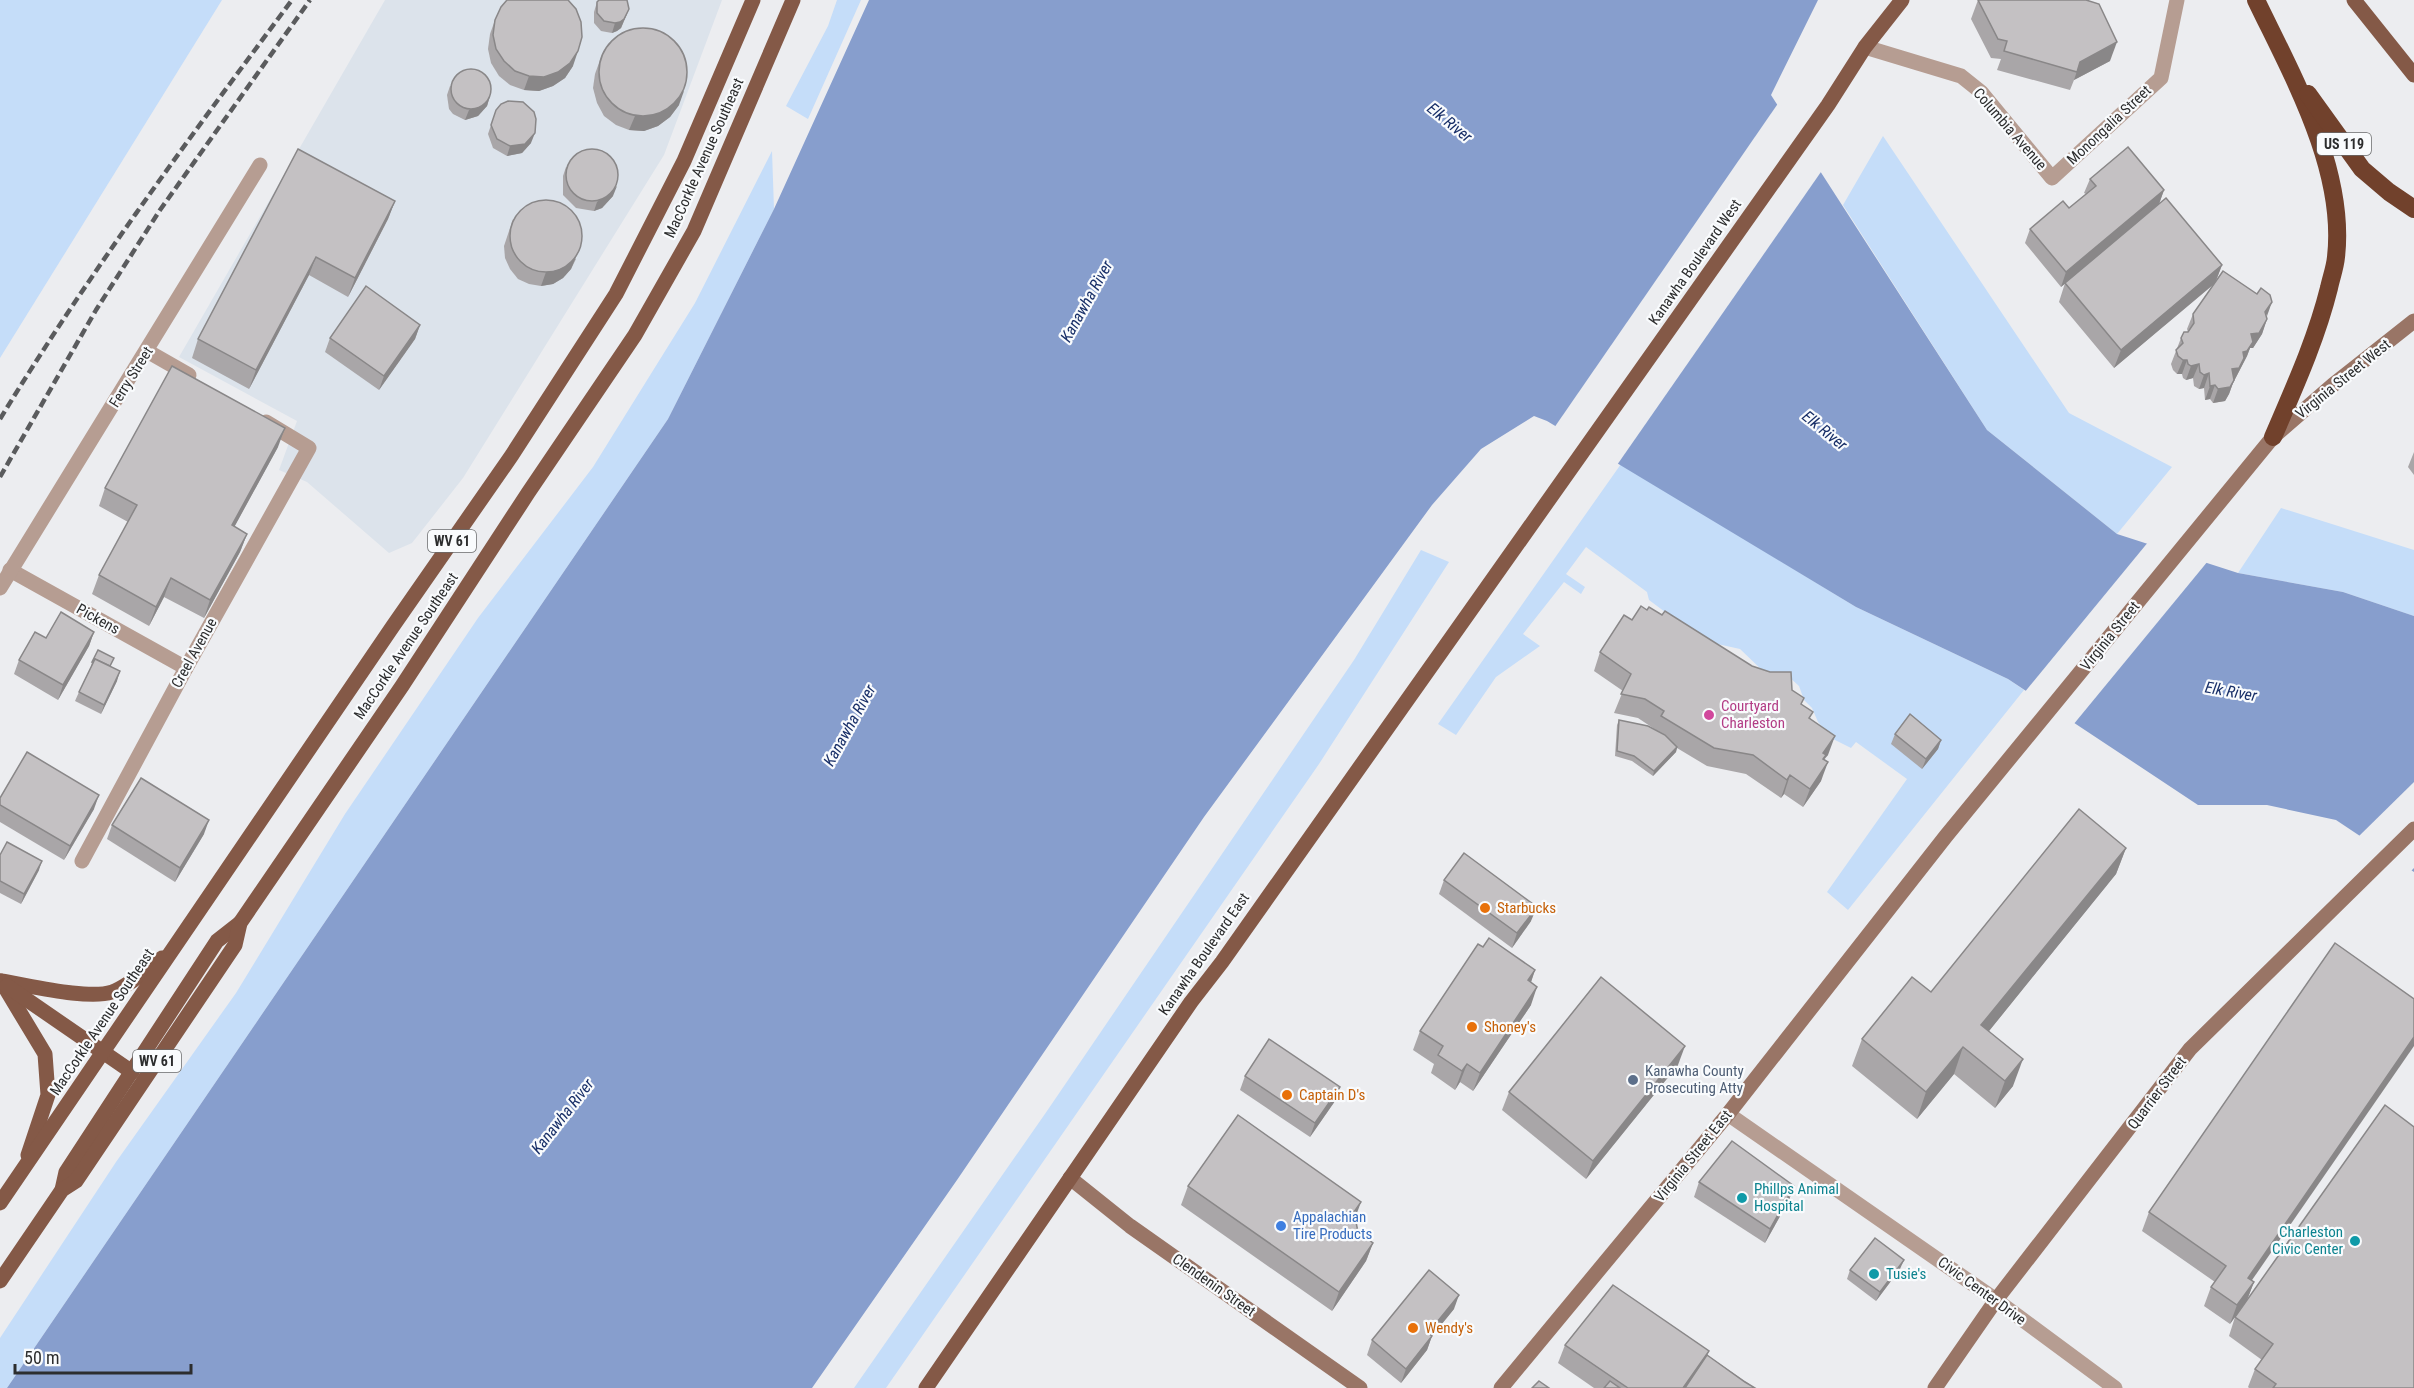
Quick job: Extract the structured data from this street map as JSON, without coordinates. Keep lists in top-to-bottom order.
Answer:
{
  "streets": {
    "highway": ["US 119"],
    "main road": [
      "MacCorkle Avenue Southeast",
      "Kanawha Boulevard West",
      "Virginia Street West",
      "WV 61",
      "Virginia Street",
      "Kanawha Boulevard East",
      "Quarrier Street",
      "Virginia Street East",
      "Clendenin Street"
    ],
    "street": [
      "Monongalia Street",
      "Columbia Avenue",
      "Ferry Street",
      "Pickens",
      "Creel Avenue",
      "Civic Center Drive"
    ]
  },
  "crossings": [
    ["Monongalia Street", "Columbia Avenue"],
    ["Columbia Avenue", "Kanawha Boulevard West"],
    ["MacCorkle Avenue Southeast", "WV 61"],
    ["Kanawha Boulevard West", "Kanawha Boulevard East"],
    ["Ferry Street", "Pickens"],
    ["Virginia Street West", "Virginia Street"],
    ["Pickens", "Creel Avenue"],
    ["Virginia Street", "Virginia Street East"],
    ["Kanawha Boulevard East", "Clendenin Street"],
    ["Quarrier Street", "Civic Center Drive"],
    ["Virginia Street East", "Civic Center Drive"]
  ],
  "water": ["Elk River", "Kanawha River"],
  "places": [
    "Courtyard Charleston",
    "Starbucks",
    "Shoney's",
    "Kanawha County Prosecuting Atty",
    "Captain D's",
    "Phillps Animal Hospital",
    "Appalachian Tire Products",
    "Charleston Civic Center",
    "Tusie's",
    "Wendy's"
  ],
  "scale_bar": "50 m"
}
